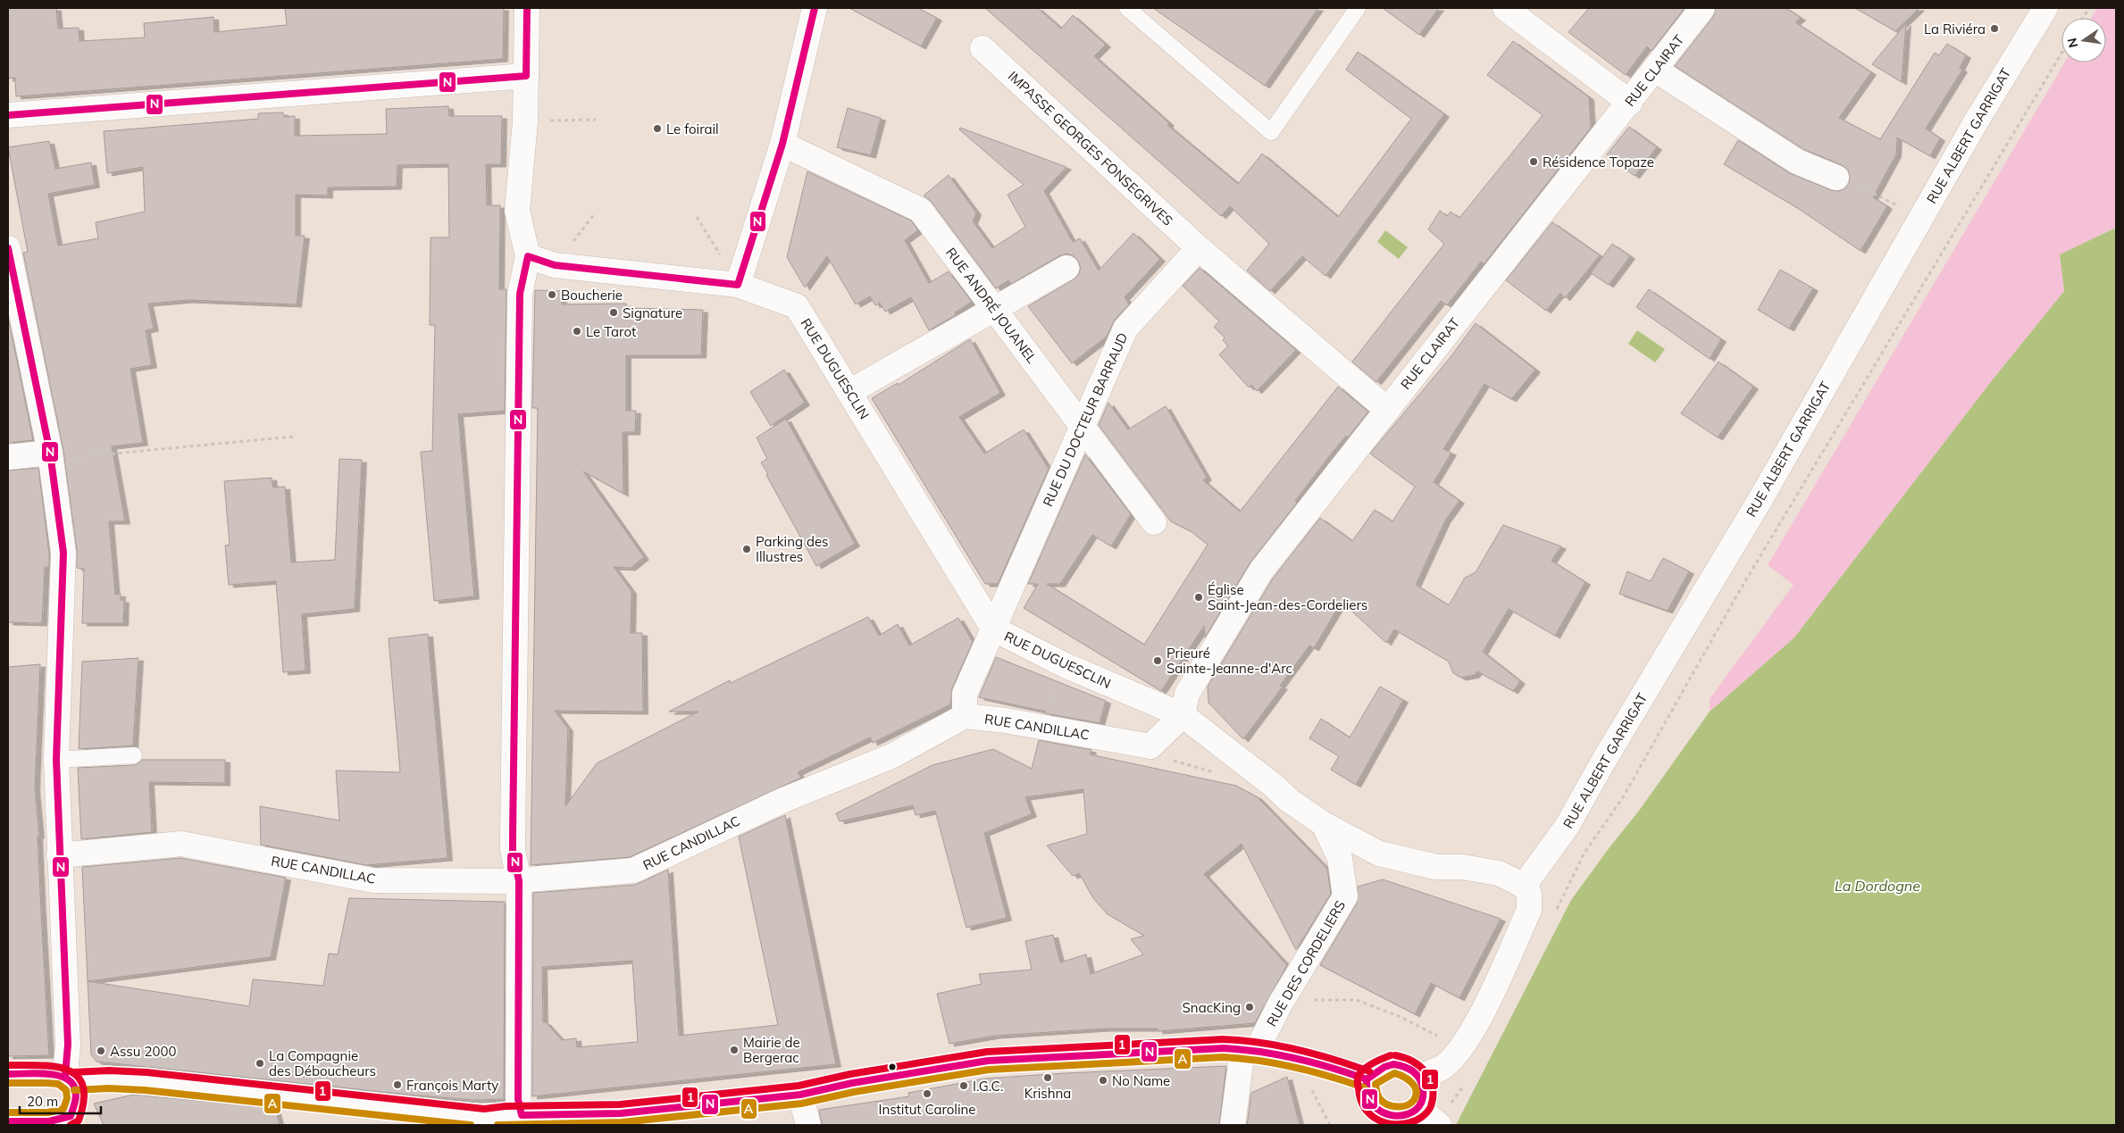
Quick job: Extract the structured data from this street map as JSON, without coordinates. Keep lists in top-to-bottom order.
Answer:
{
  "streets": {
    "street": [
      "RUE CLAIRAT",
      "RUE ALBERT GARRIGAT",
      "IMPASSE GEORGES FONSEGRIVES",
      "RUE ANDRÉ JOUANEL",
      "RUE DUGUESCLIN",
      "RUE DU DOCTEUR BARRAUD",
      "RUE CANDILLAC",
      "RUE DES CORDELIERS"
    ]
  },
  "crossings": [
    ["RUE CLAIRAT", "RUE DUGUESCLIN"],
    ["RUE CLAIRAT", "RUE CANDILLAC"],
    ["RUE ALBERT GARRIGAT", "RUE DUGUESCLIN"],
    ["IMPASSE GEORGES FONSEGRIVES", "RUE DU DOCTEUR BARRAUD"],
    ["RUE ANDRÉ JOUANEL", "RUE DU DOCTEUR BARRAUD"],
    ["RUE DUGUESCLIN", "RUE DU DOCTEUR BARRAUD"],
    ["RUE DUGUESCLIN", "RUE CANDILLAC"],
    ["RUE DUGUESCLIN", "RUE DES CORDELIERS"],
    ["RUE DU DOCTEUR BARRAUD", "RUE CANDILLAC"]
  ],
  "water": ["La Dordogne"],
  "places": [
    "La Riviéra",
    "Le foirail",
    "Résidence Topaze",
    "Boucherie",
    "Signature",
    "Le Tarot",
    "Parking des Illustres",
    "Église Saint-Jean-des-Cordeliers",
    "Prieuré Sainte-Jeanne-d'Arc",
    "SnacKing",
    "Mairie de Bergerac",
    "Assu 2000",
    "La Compagnie des Déboucheurs",
    "Krishna",
    "No Name",
    "François Marty",
    "I.G.C.",
    "Institut Caroline"
  ],
  "lines": ["transit line N", "transit line 1", "transit line A"],
  "scale_bar": "20 m",
  "north": "left"
}
